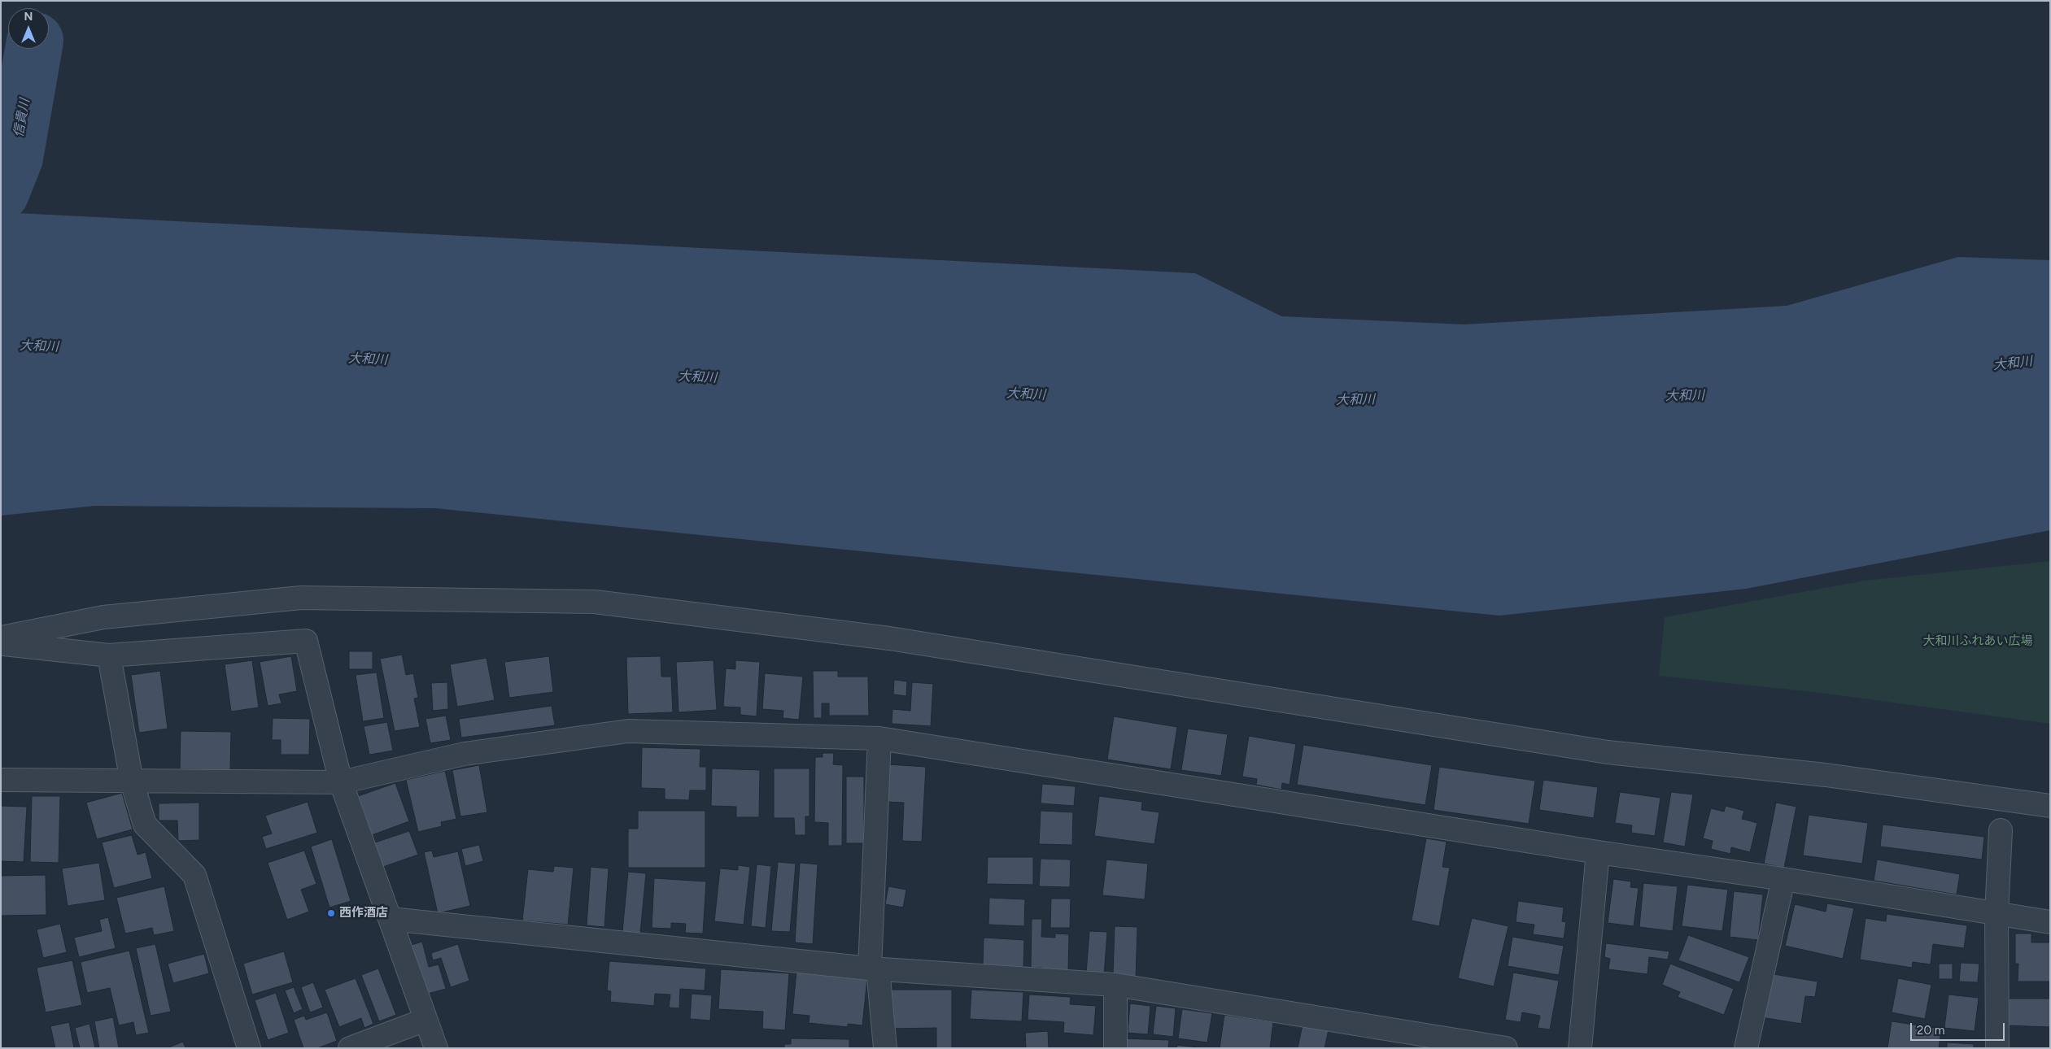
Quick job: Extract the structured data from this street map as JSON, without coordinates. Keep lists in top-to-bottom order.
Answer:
{
  "water": ["信貴川", "大和川"],
  "parks": ["大和川ふれあい広場"],
  "places": ["西作酒店"],
  "scale_bar": "20 m",
  "north": "top"
}
